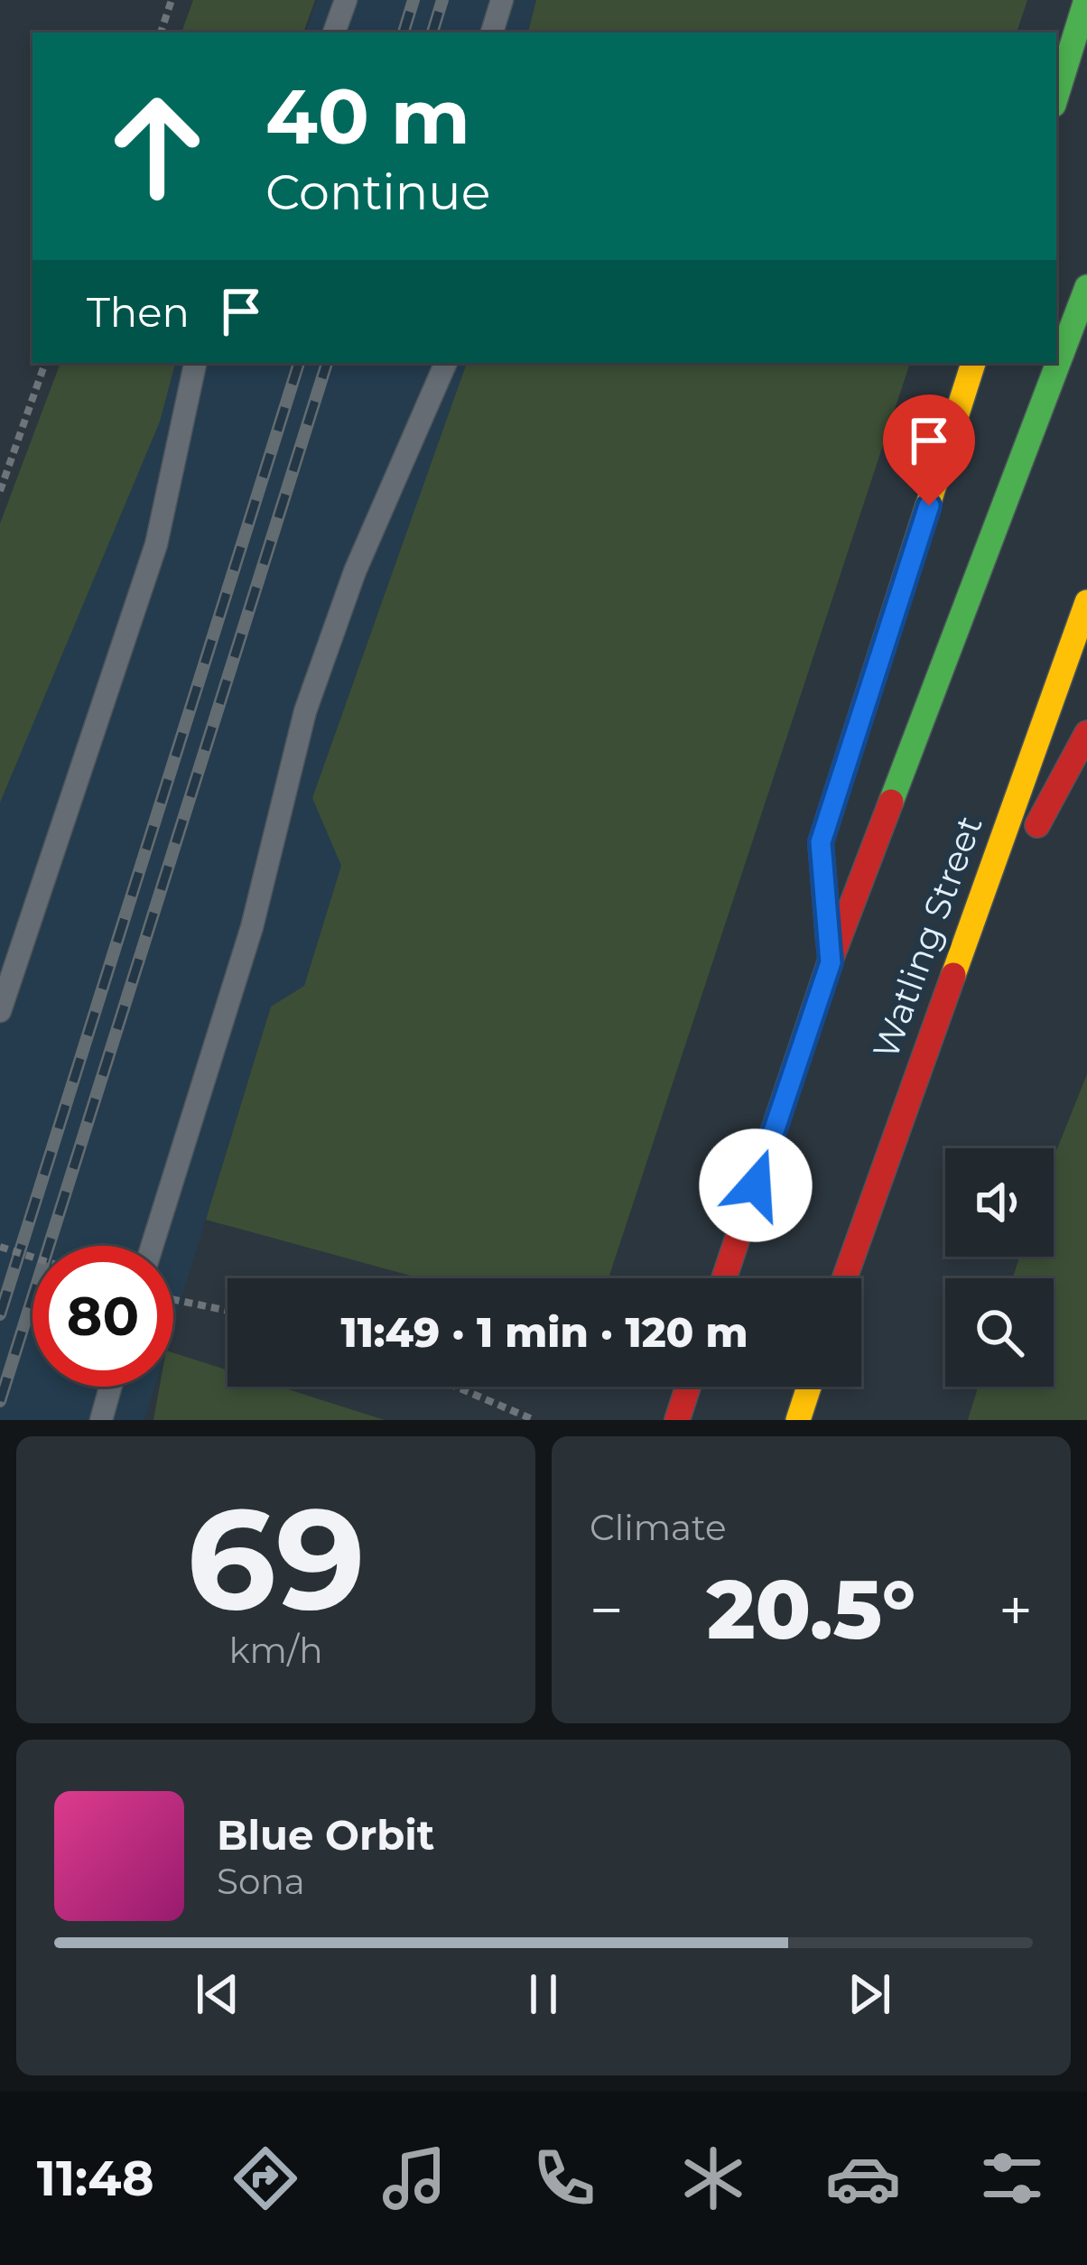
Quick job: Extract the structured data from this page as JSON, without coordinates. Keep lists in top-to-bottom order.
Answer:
{
  "streets": {
    "highway": ["Watling Street"]
  },
  "page": {
    "turn": ["40 m", "Continue"],
    "then": "Then",
    "limit": "80",
    "trip": "11:49 · 1 min · 120 m",
    "tile": [
      ["69", "km/h"],
      "Climate"
    ],
    "heat": ["−", "20.5°", "+"],
    "song": ["Blue Orbit", "Sona"],
    "tabs": "11:48"
  }
}
